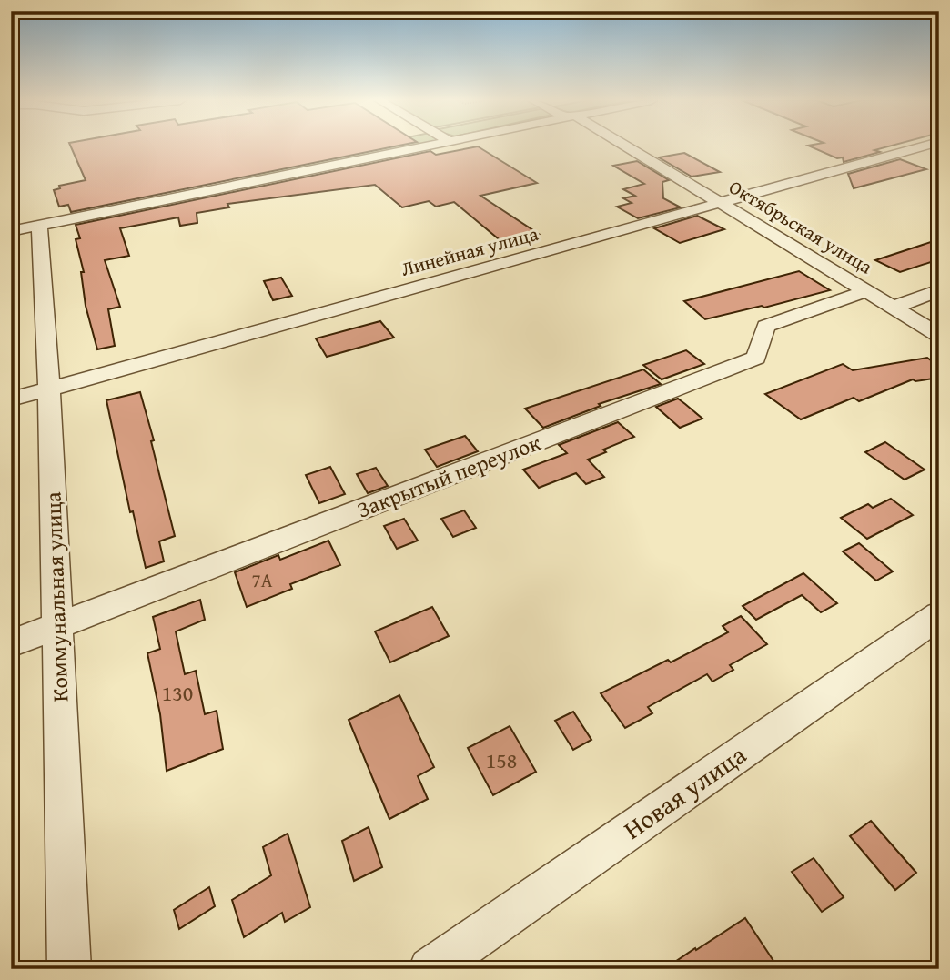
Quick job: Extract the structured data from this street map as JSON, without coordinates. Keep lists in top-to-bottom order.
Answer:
{
  "streets": {
    "street": [
      "Октябрьская улица",
      "Линейная улица",
      "Закрытый переулок",
      "Коммунальная улица",
      "Новая улица"
    ]
  },
  "crossings": [
    ["Октябрьская улица", "Линейная улица"],
    ["Октябрьская улица", "Закрытый переулок"],
    ["Линейная улица", "Коммунальная улица"],
    ["Закрытый переулок", "Коммунальная улица"]
  ],
  "house_numbers": ["7А", "130", "158"]
}
